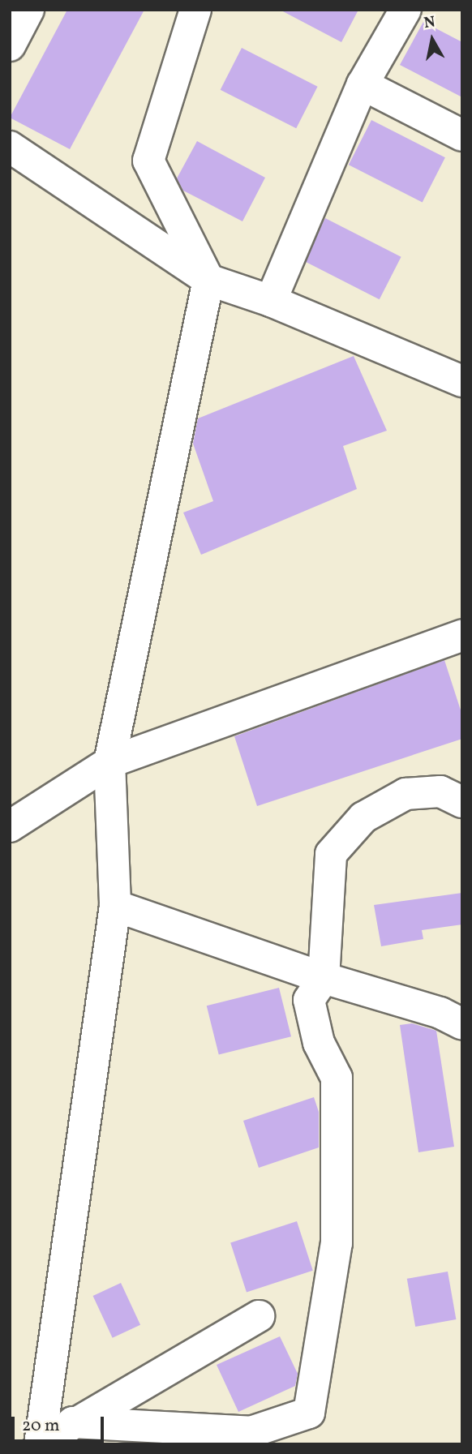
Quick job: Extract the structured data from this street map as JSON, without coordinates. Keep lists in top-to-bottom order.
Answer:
{
  "scale_bar": "20 m",
  "north": "top"
}
